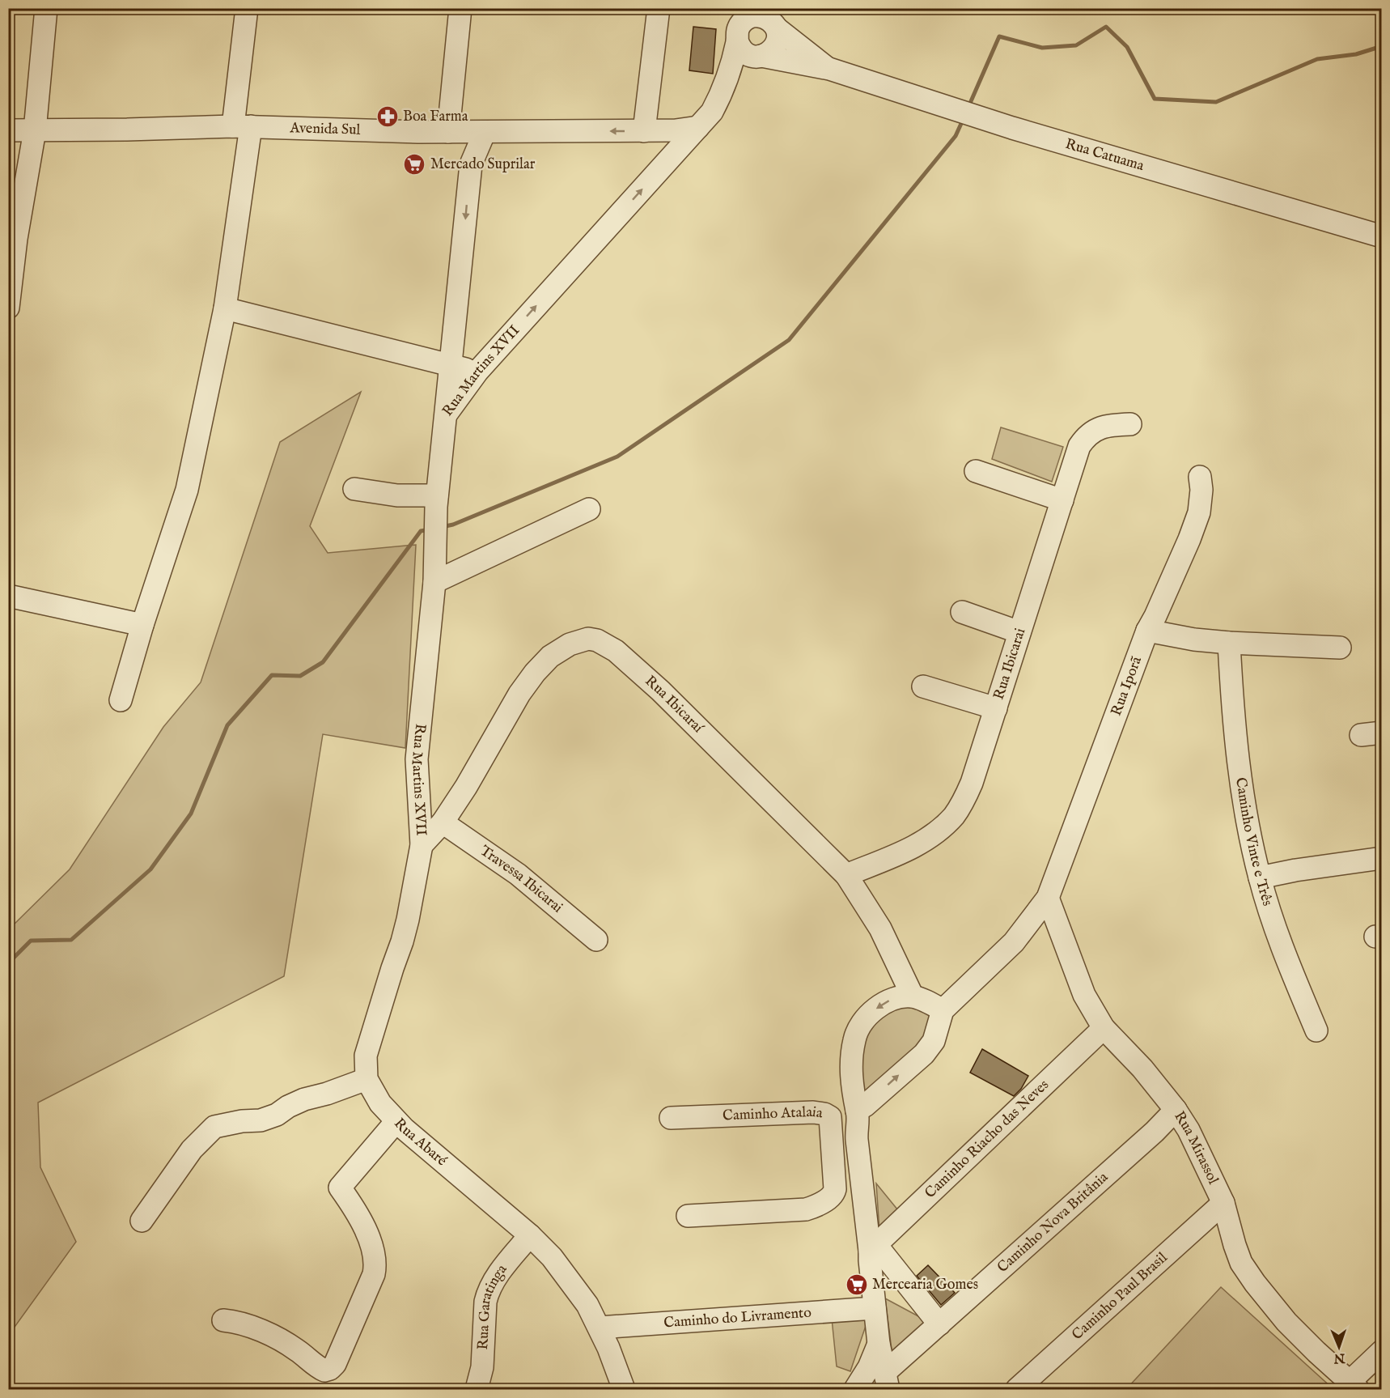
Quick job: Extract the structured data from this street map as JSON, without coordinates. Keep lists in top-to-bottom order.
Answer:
{
  "streets": {
    "street": [
      "Avenida Sul",
      "Rua Catuama",
      "Rua Martins XVII",
      "Rua Ibicarai",
      "Rua Iporã",
      "Rua Ibicaraí",
      "Caminho Vinte e Três",
      "Travessa Ibicarai",
      "Caminho Atalaia",
      "Caminho Riacho das Neves",
      "Rua Abaré",
      "Rua Mirassol",
      "Caminho Nova Britânia",
      "Caminho Paul Brasil",
      "Rua Garatinga",
      "Caminho do Livramento"
    ]
  },
  "crossings": [
    ["Avenida Sul", "Rua Martins XVII"],
    ["Rua Catuama", "Rua Martins XVII"],
    ["Rua Martins XVII", "Rua Ibicaraí"],
    ["Rua Martins XVII", "Rua Abaré"],
    ["Rua Ibicarai", "Rua Ibicaraí"],
    ["Rua Iporã", "Rua Mirassol"],
    ["Rua Ibicaraí", "Travessa Ibicarai"],
    ["Rua Ibicaraí", "Rua Abaré"],
    ["Caminho Riacho das Neves", "Rua Mirassol"],
    ["Rua Abaré", "Rua Garatinga"],
    ["Rua Abaré", "Caminho do Livramento"],
    ["Rua Mirassol", "Caminho Nova Britânia"],
    ["Rua Mirassol", "Caminho Paul Brasil"]
  ],
  "places": {
    "pharmacy": ["Boa Farma"],
    "supermarket": ["Mercado Suprilar", "Mercearia Gomes"]
  },
  "north": "bottom"
}
